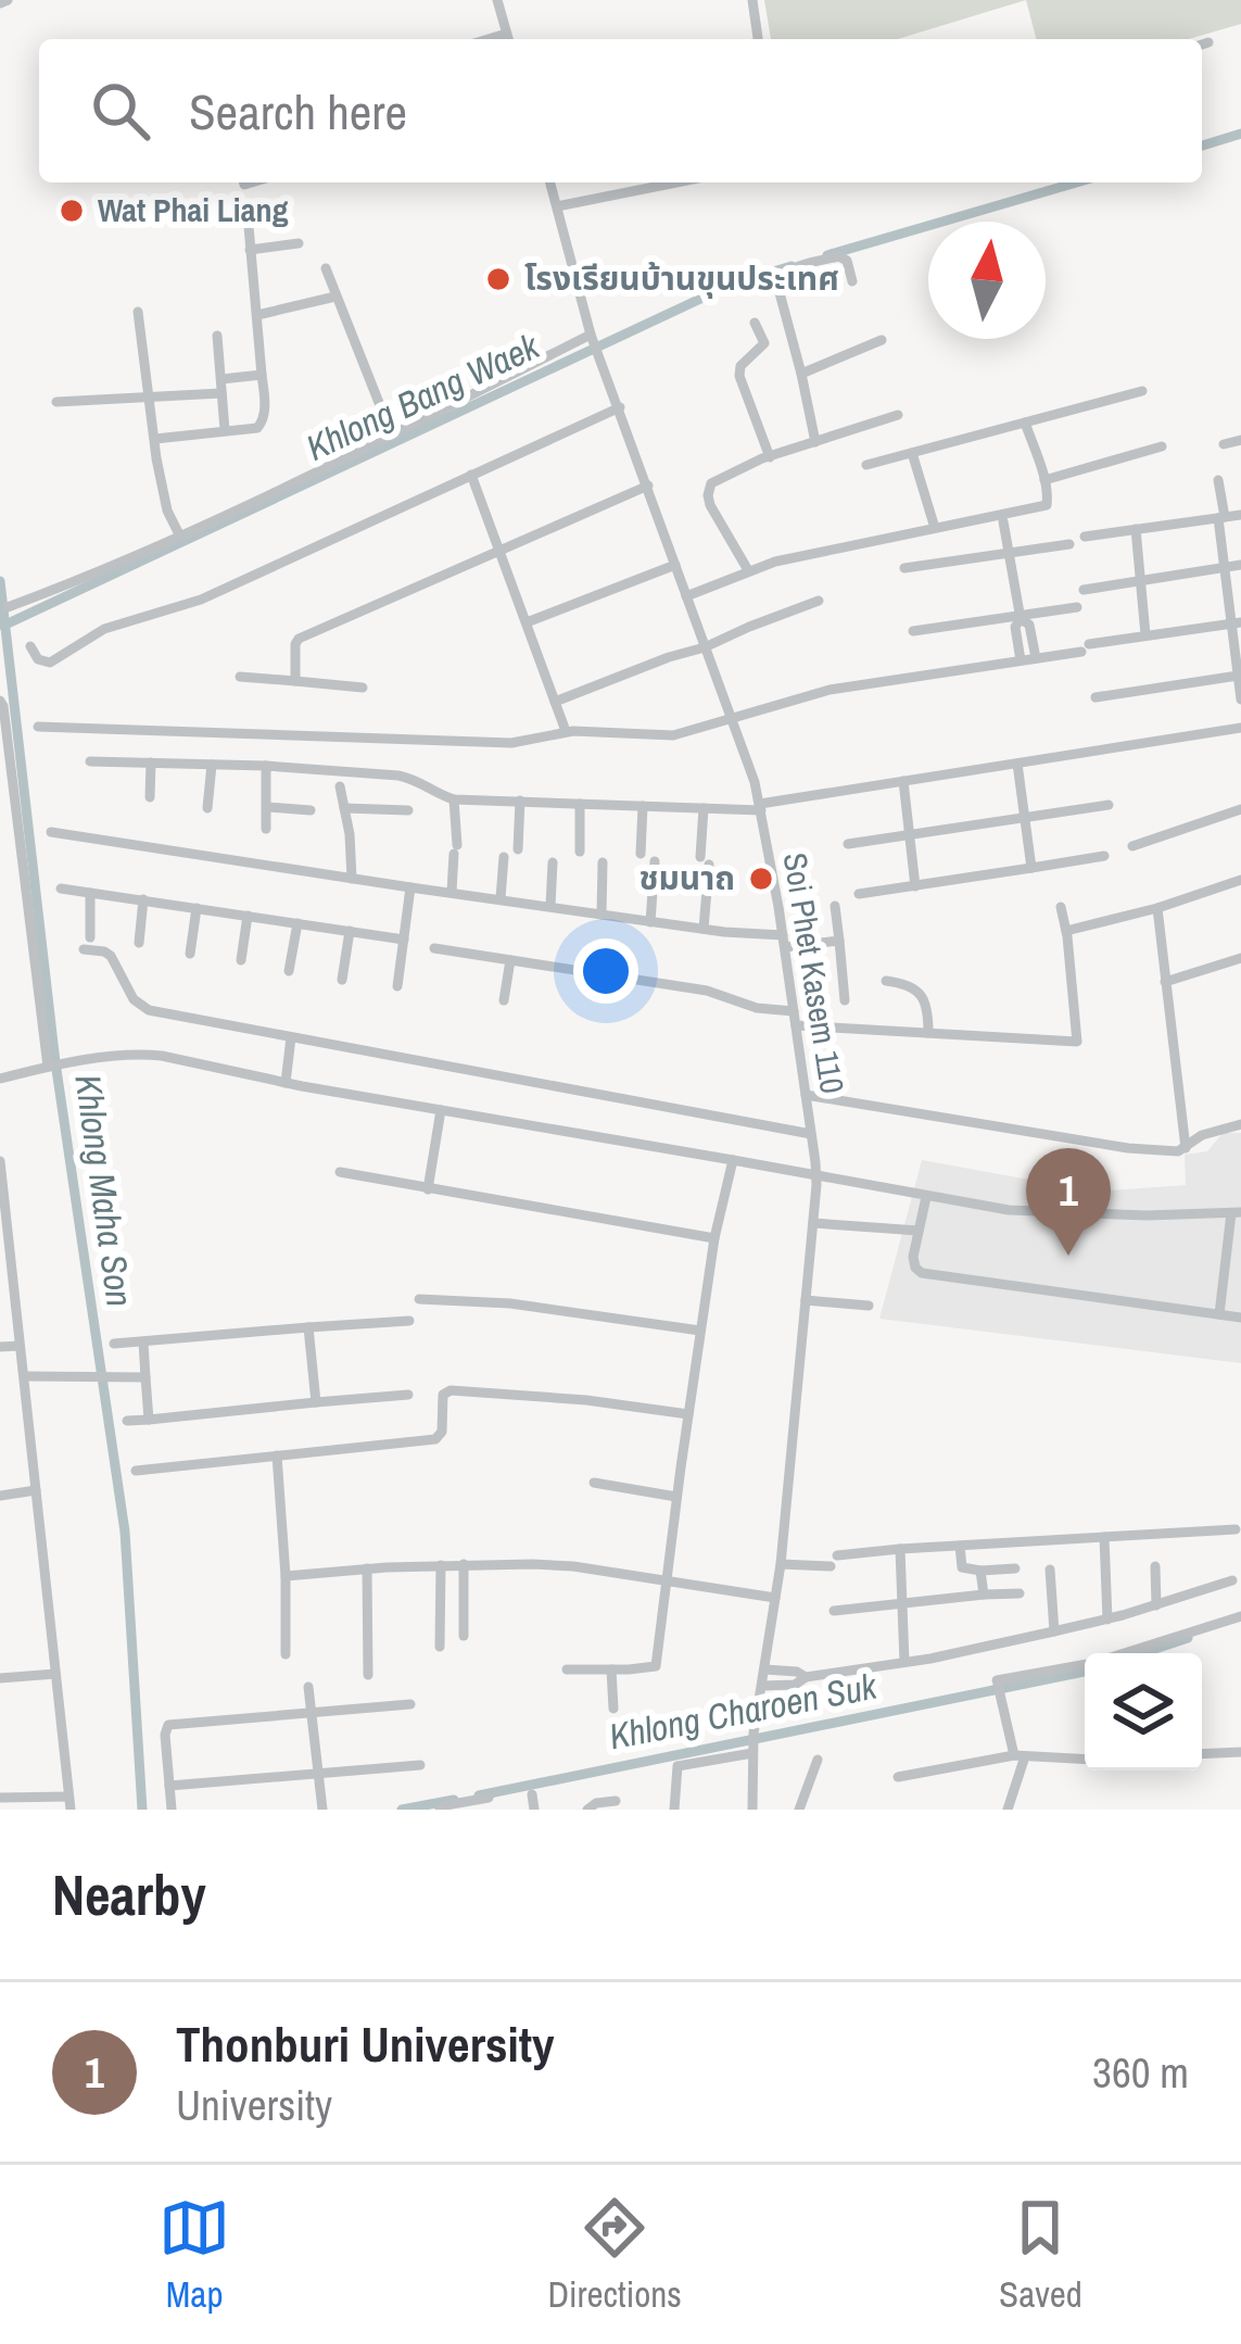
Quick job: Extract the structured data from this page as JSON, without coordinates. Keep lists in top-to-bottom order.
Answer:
{
  "streets": {
    "street": ["Soi Phet Kasem 110"]
  },
  "water": ["Khlong Bang Waek", "Khlong Maha Son", "Khlong Charoen Suk"],
  "places": ["Wat Phai Liang", "โรงเรียนบ้านขุนประเทศ", "ชมนาถ"],
  "north": "top",
  "page": {
    "search": "Search here",
    "pins": "1",
    "heading": "Nearby",
    "list": [
      {
        "mark": "1",
        "name": "Thonburi University",
        "note": "University",
        "value": "360 m"
      }
    ],
    "nav": ["Map", "Directions", "Saved"]
  }
}
